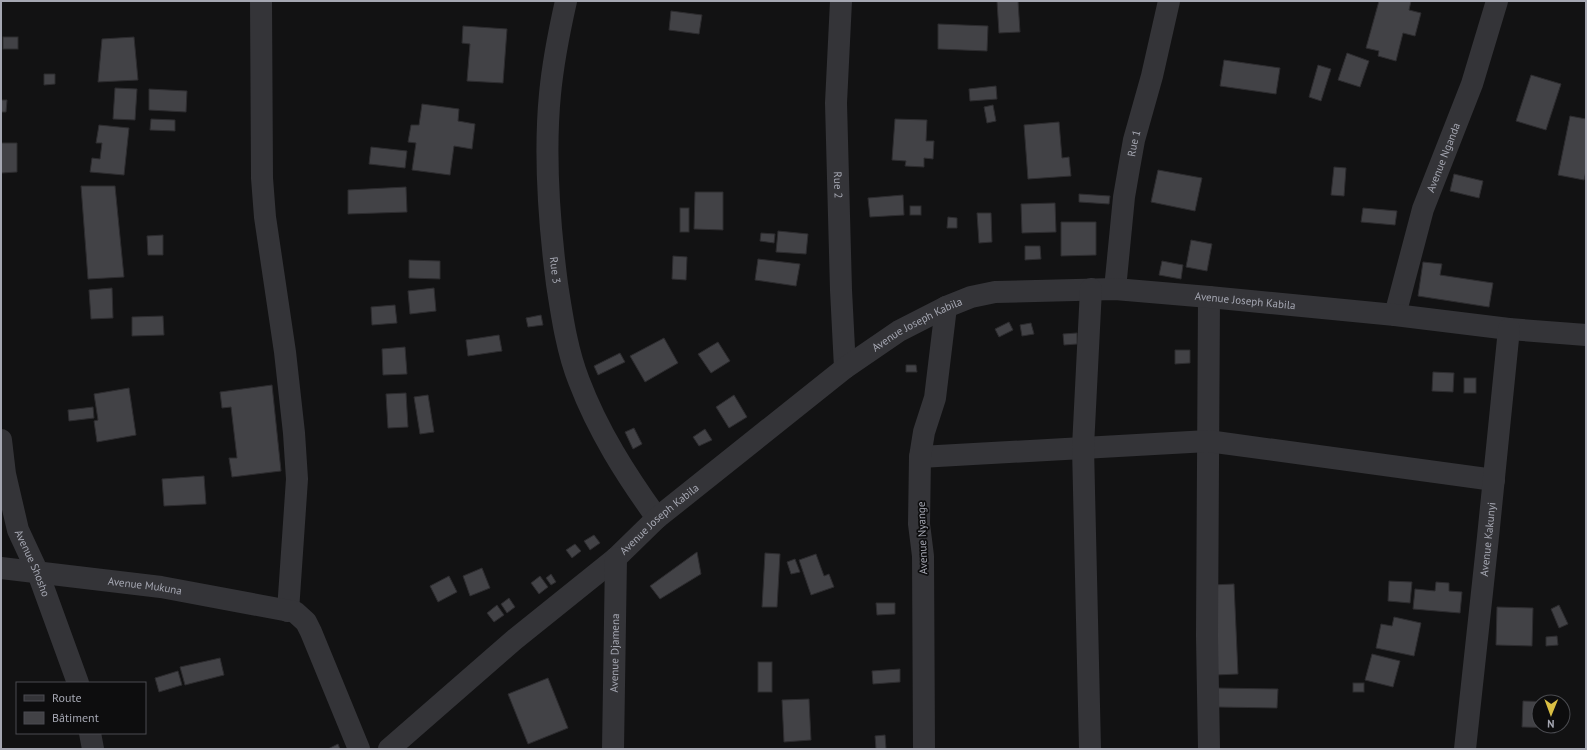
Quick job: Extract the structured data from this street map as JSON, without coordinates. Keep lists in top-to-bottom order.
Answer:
{
  "streets": {
    "street": [
      "Rue 1",
      "Avenue Nganda",
      "Rue 2",
      "Rue 3",
      "Avenue Joseph Kabila",
      "Avenue Nyange",
      "Avenue Kakunyi",
      "Avenue Shosho",
      "Avenue Mukuna",
      "Avenue Djamena"
    ]
  },
  "crossings": [
    ["Rue 1", "Avenue Joseph Kabila"],
    ["Avenue Nganda", "Avenue Joseph Kabila"],
    ["Rue 2", "Avenue Joseph Kabila"],
    ["Rue 3", "Avenue Joseph Kabila"],
    ["Avenue Joseph Kabila", "Avenue Nyange"],
    ["Avenue Joseph Kabila", "Avenue Kakunyi"],
    ["Avenue Joseph Kabila", "Avenue Djamena"],
    ["Avenue Shosho", "Avenue Mukuna"]
  ],
  "legend": ["Route", "Bâtiment"],
  "north": "bottom"
}
